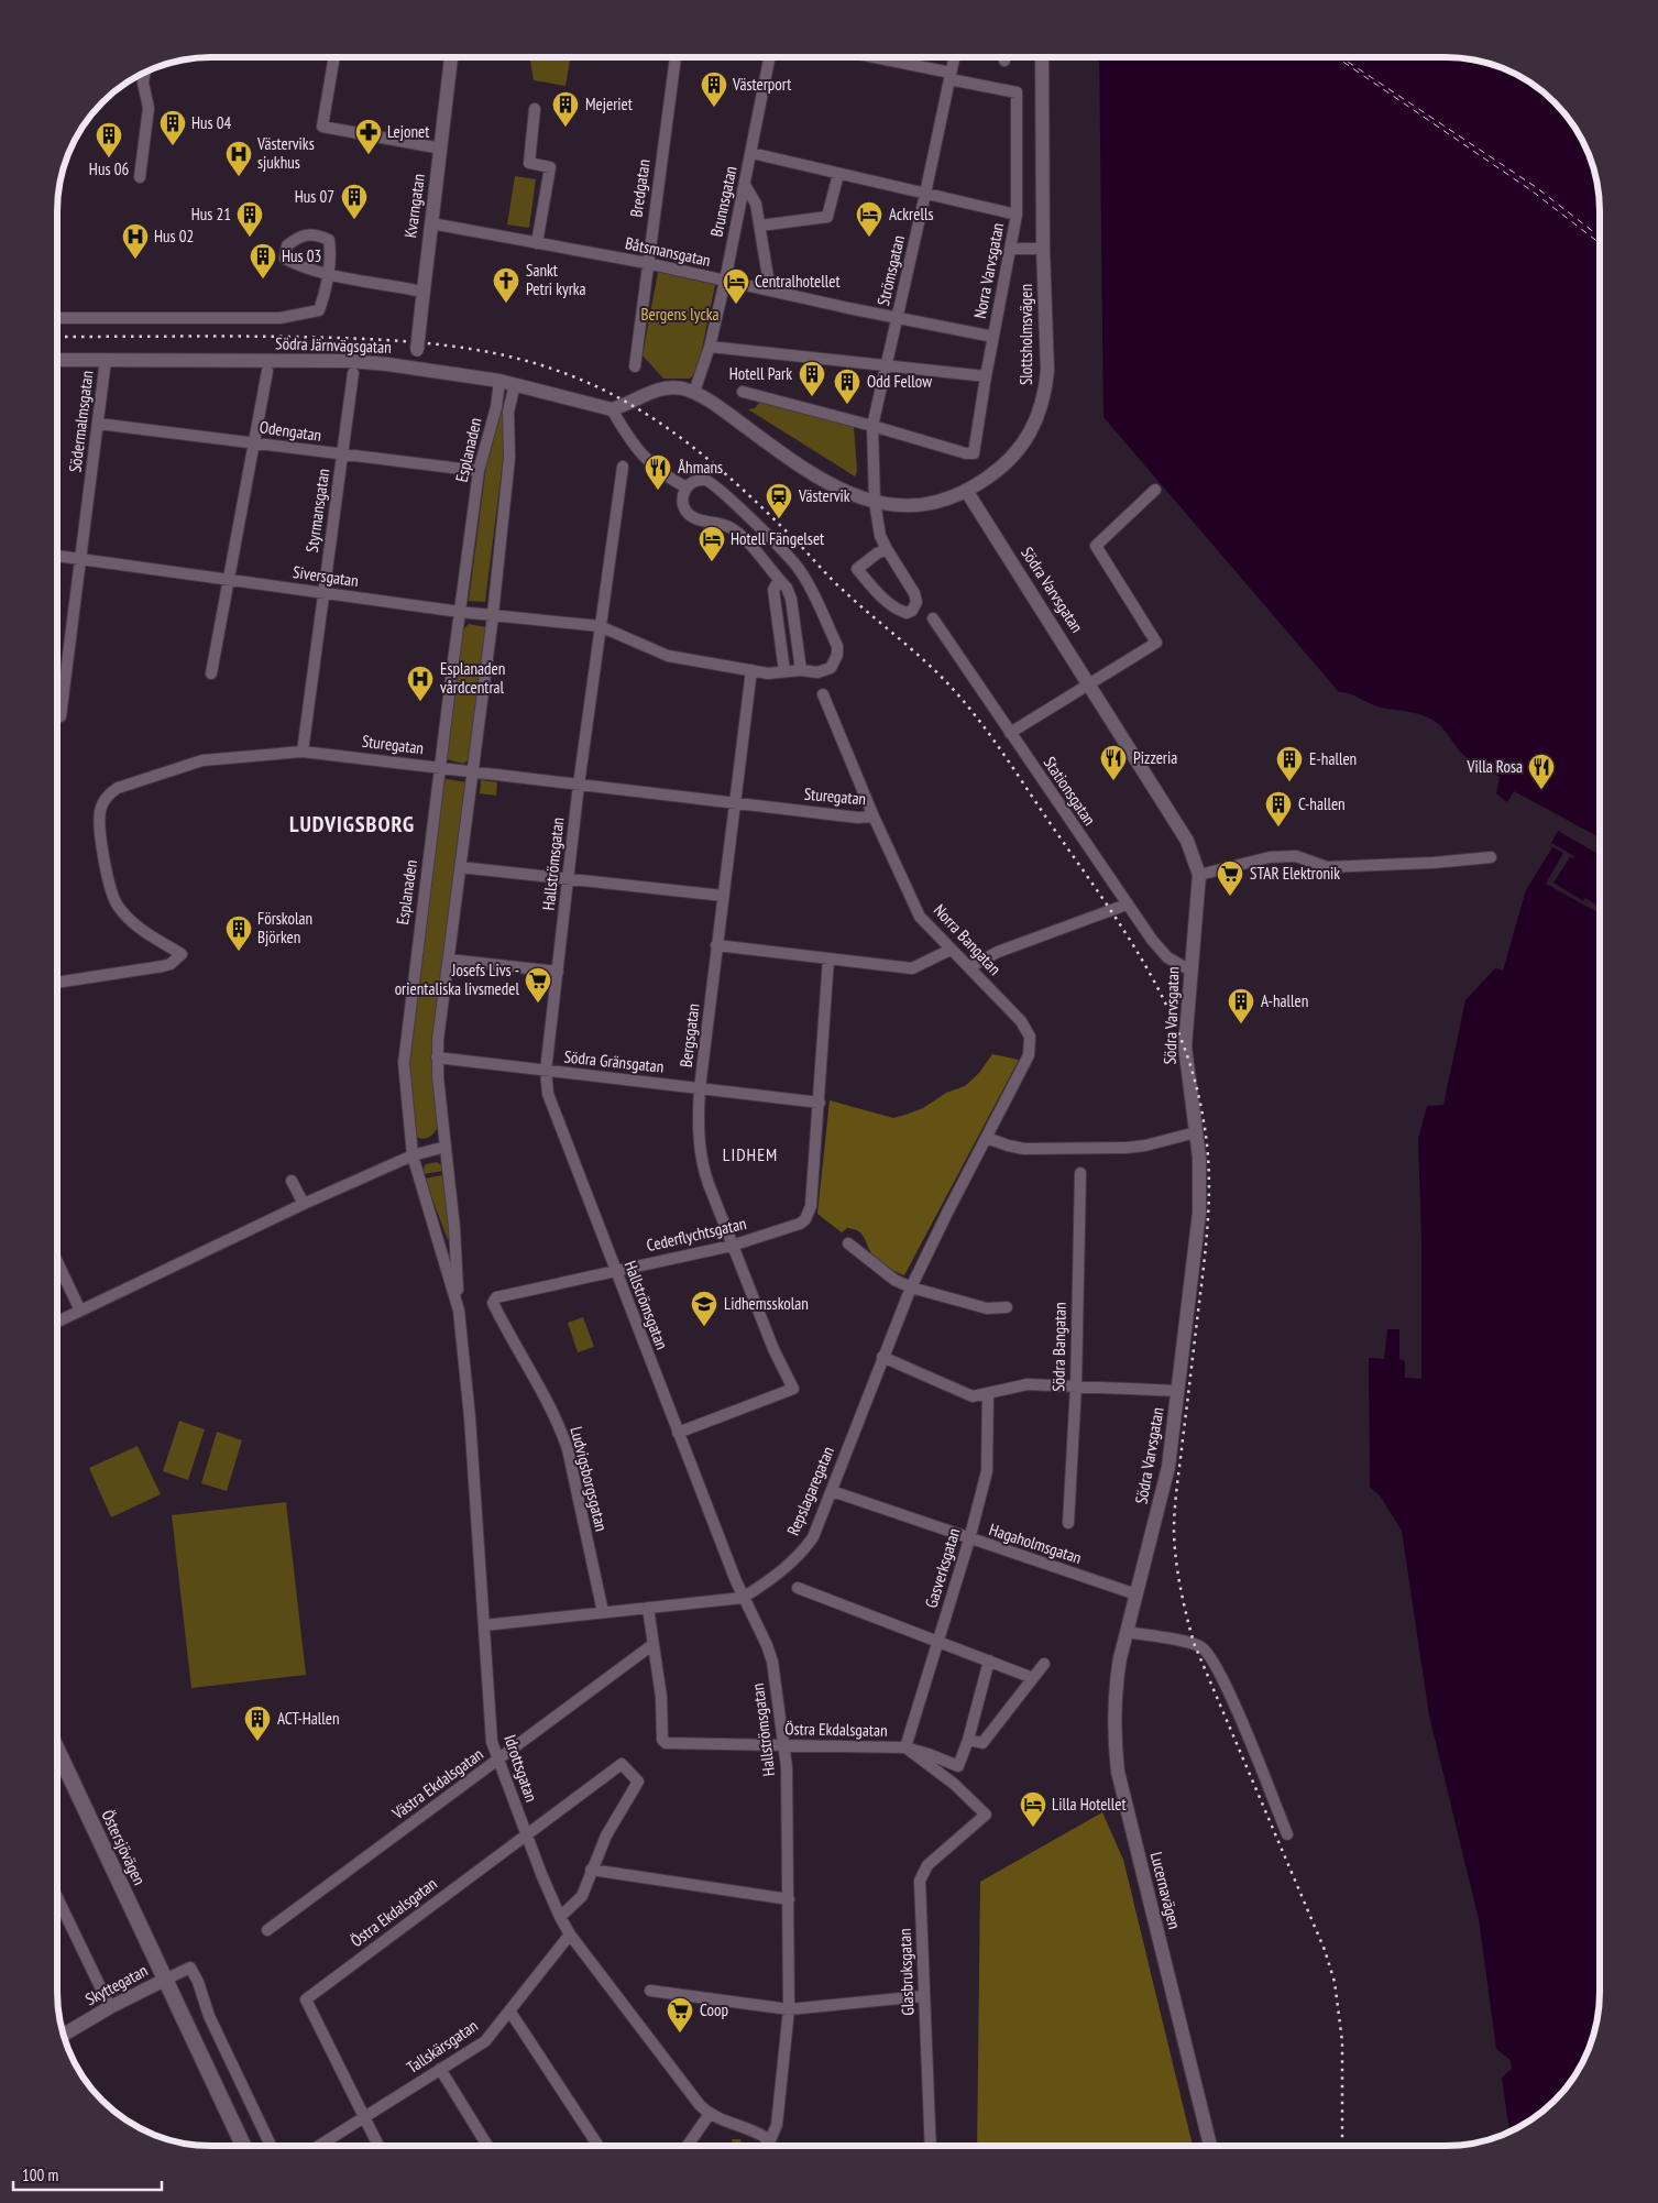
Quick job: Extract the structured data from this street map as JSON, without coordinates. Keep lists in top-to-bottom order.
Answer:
{
  "streets": {
    "main road": ["Östersjövägen"],
    "street": [
      "Bredgatan",
      "Brunnsgatan",
      "Kvarngatan",
      "Båtsmansgatan",
      "Strömsgatan",
      "Norra Varvsgatan",
      "Slottsholmsvägen",
      "Södra Järnvägsgatan",
      "Södermalmsgatan",
      "Odengatan",
      "Esplanaden",
      "Styrmansgatan",
      "Siversgatan",
      "Södra Varvsgatan",
      "Sturegatan",
      "Stationsgatan",
      "Hallströmsgatan",
      "Norra Bangatan",
      "Bergsgatan",
      "Södra Gränsgatan",
      "Cederflychtsgatan",
      "Södra Bangatan",
      "Ludvigsborgsgatan",
      "Repslagaregatan",
      "Hagaholmsgatan",
      "Gasverksgatan",
      "Östra Ekdalsgatan",
      "Idrottsgatan",
      "Västra Ekdalsgatan",
      "Lucernavägen",
      "Glasbruksgatan",
      "Skyttegatan",
      "Tallskärsgatan"
    ]
  },
  "crossings": [
    ["Bredgatan", "Båtsmansgatan"],
    ["Brunnsgatan", "Båtsmansgatan"],
    ["Brunnsgatan", "Slottsholmsvägen"],
    ["Kvarngatan", "Båtsmansgatan"],
    ["Kvarngatan", "Södra Järnvägsgatan"],
    ["Båtsmansgatan", "Strömsgatan"],
    ["Båtsmansgatan", "Norra Varvsgatan"],
    ["Strömsgatan", "Norra Varvsgatan"],
    ["Strömsgatan", "Slottsholmsvägen"],
    ["Slottsholmsvägen", "Södra Järnvägsgatan"],
    ["Slottsholmsvägen", "Södra Varvsgatan"],
    ["Södra Järnvägsgatan", "Södermalmsgatan"],
    ["Södra Järnvägsgatan", "Esplanaden"],
    ["Södermalmsgatan", "Odengatan"],
    ["Södermalmsgatan", "Siversgatan"],
    ["Odengatan", "Esplanaden"],
    ["Odengatan", "Styrmansgatan"],
    ["Esplanaden", "Siversgatan"],
    ["Esplanaden", "Sturegatan"],
    ["Esplanaden", "Södra Gränsgatan"],
    ["Esplanaden", "Idrottsgatan"],
    ["Styrmansgatan", "Siversgatan"],
    ["Styrmansgatan", "Sturegatan"],
    ["Siversgatan", "Hallströmsgatan"],
    ["Siversgatan", "Bergsgatan"],
    ["Södra Varvsgatan", "Stationsgatan"],
    ["Södra Varvsgatan", "Hagaholmsgatan"],
    ["Södra Varvsgatan", "Lucernavägen"],
    ["Sturegatan", "Hallströmsgatan"],
    ["Sturegatan", "Norra Bangatan"],
    ["Sturegatan", "Bergsgatan"],
    ["Hallströmsgatan", "Bergsgatan"],
    ["Hallströmsgatan", "Södra Gränsgatan"],
    ["Hallströmsgatan", "Cederflychtsgatan"],
    ["Hallströmsgatan", "Repslagaregatan"],
    ["Hallströmsgatan", "Östra Ekdalsgatan"],
    ["Norra Bangatan", "Repslagaregatan"],
    ["Bergsgatan", "Södra Gränsgatan"],
    ["Bergsgatan", "Cederflychtsgatan"],
    ["Södra Gränsgatan", "Cederflychtsgatan"],
    ["Cederflychtsgatan", "Ludvigsborgsgatan"],
    ["Ludvigsborgsgatan", "Repslagaregatan"],
    ["Repslagaregatan", "Hagaholmsgatan"],
    ["Repslagaregatan", "Idrottsgatan"],
    ["Hagaholmsgatan", "Gasverksgatan"],
    ["Gasverksgatan", "Östra Ekdalsgatan"],
    ["Östra Ekdalsgatan", "Idrottsgatan"],
    ["Östra Ekdalsgatan", "Västra Ekdalsgatan"],
    ["Östra Ekdalsgatan", "Glasbruksgatan"],
    ["Östra Ekdalsgatan", "Tallskärsgatan"],
    ["Idrottsgatan", "Västra Ekdalsgatan"],
    ["Idrottsgatan", "Tallskärsgatan"],
    ["Östersjövägen", "Skyttegatan"]
  ],
  "districts": ["LUDVIGSBORG", "LIDHEM"],
  "parks": ["Bergens lycka"],
  "places": {
    "building": [
      "Västerport",
      "Mejeriet",
      "Hus 04",
      "Hus 06",
      "Hus 07",
      "Hus 21",
      "Hus 03",
      "Hotell Park",
      "Odd Fellow",
      "E-hallen",
      "C-hallen",
      "Förskolan Björken",
      "A-hallen",
      "ACT-Hallen"
    ],
    "pharmacy": ["Lejonet"],
    "hospital": ["Västerviks sjukhus", "Hus 02", "Esplanaden vårdcentral"],
    "hotel": [
      "Ackrells",
      "Centralhotellet",
      "Hotell Fängelset",
      "Lilla Hotellet"
    ],
    "church": ["Sankt Petri kyrka"],
    "restaurant": ["Åhmans", "Pizzeria", "Villa Rosa"],
    "station": ["Västervik"],
    "supermarket": ["STAR Elektronik", "Josefs Livs - orientaliska livsmedel", "Coop"],
    "school or university": ["Lidhemsskolan"]
  },
  "scale_bar": "100 m"
}
